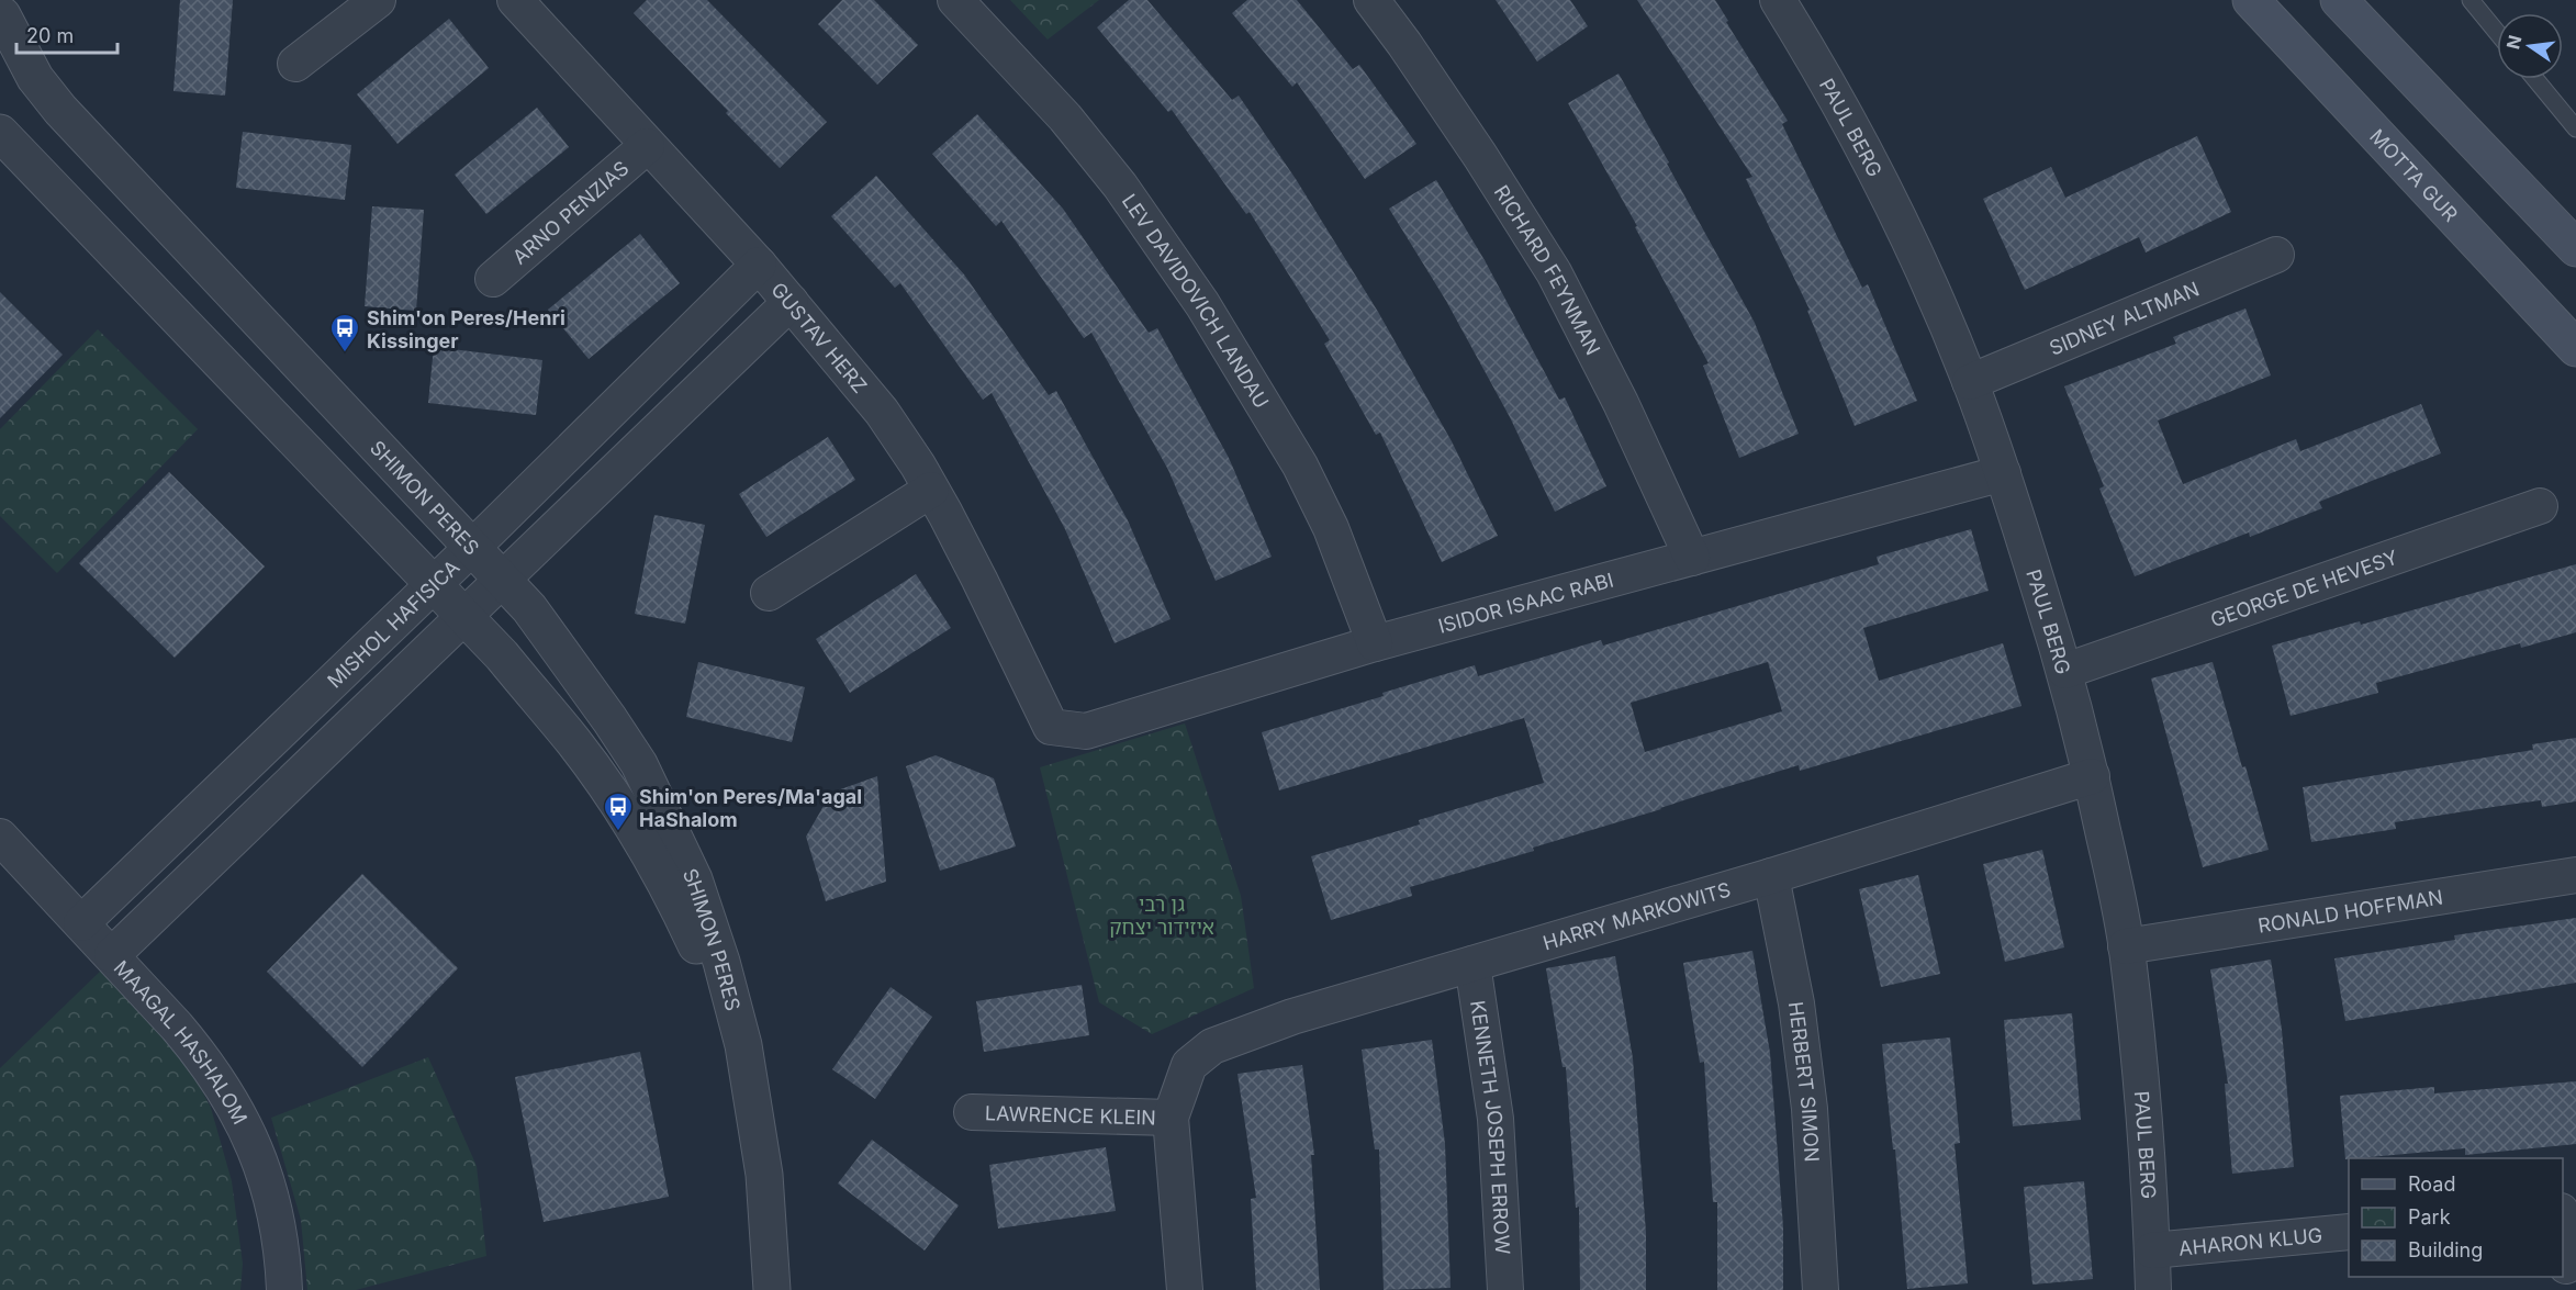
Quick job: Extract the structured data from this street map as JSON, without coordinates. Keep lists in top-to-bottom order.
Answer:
{
  "streets": {
    "main road": ["MOTTA GUR"],
    "street": [
      "PAUL BERG",
      "ARNO PENZIAS",
      "RICHARD FEYNMAN",
      "LEV DAVIDOVICH LANDAU",
      "SIDNEY ALTMAN",
      "GUSTAV HERZ",
      "SHIMON PERES",
      "GEORGE DE HEVESY",
      "ISIDOR ISAAC RABI",
      "MISHOL HAFISICA",
      "RONALD HOFFMAN",
      "HARRY MARKOWITS",
      "MAAGAL HASHALOM",
      "HERBERT SIMON",
      "LAWRENCE KLEIN",
      "KENNETH JOSEPH ERROW",
      "AHARON KLUG"
    ]
  },
  "crossings": [
    ["PAUL BERG", "SIDNEY ALTMAN"],
    ["PAUL BERG", "GEORGE DE HEVESY"],
    ["PAUL BERG", "ISIDOR ISAAC RABI"],
    ["PAUL BERG", "RONALD HOFFMAN"],
    ["PAUL BERG", "HARRY MARKOWITS"],
    ["PAUL BERG", "AHARON KLUG"],
    ["ARNO PENZIAS", "GUSTAV HERZ"],
    ["RICHARD FEYNMAN", "ISIDOR ISAAC RABI"],
    ["LEV DAVIDOVICH LANDAU", "ISIDOR ISAAC RABI"],
    ["GUSTAV HERZ", "ISIDOR ISAAC RABI"],
    ["GUSTAV HERZ", "MISHOL HAFISICA"],
    ["SHIMON PERES", "MISHOL HAFISICA"],
    ["MISHOL HAFISICA", "MAAGAL HASHALOM"],
    ["HARRY MARKOWITS", "HERBERT SIMON"],
    ["HARRY MARKOWITS", "LAWRENCE KLEIN"],
    ["HARRY MARKOWITS", "KENNETH JOSEPH ERROW"]
  ],
  "parks": ["גן רבי איזידור יצחק"],
  "places": {
    "bus stop": ["Shim'on Peres/Henri Kissinger", "Shim'on Peres/Ma'agal HaShalom"]
  },
  "legend": ["Road", "Park", "Building"],
  "scale_bar": "20 m",
  "north": "left"
}
